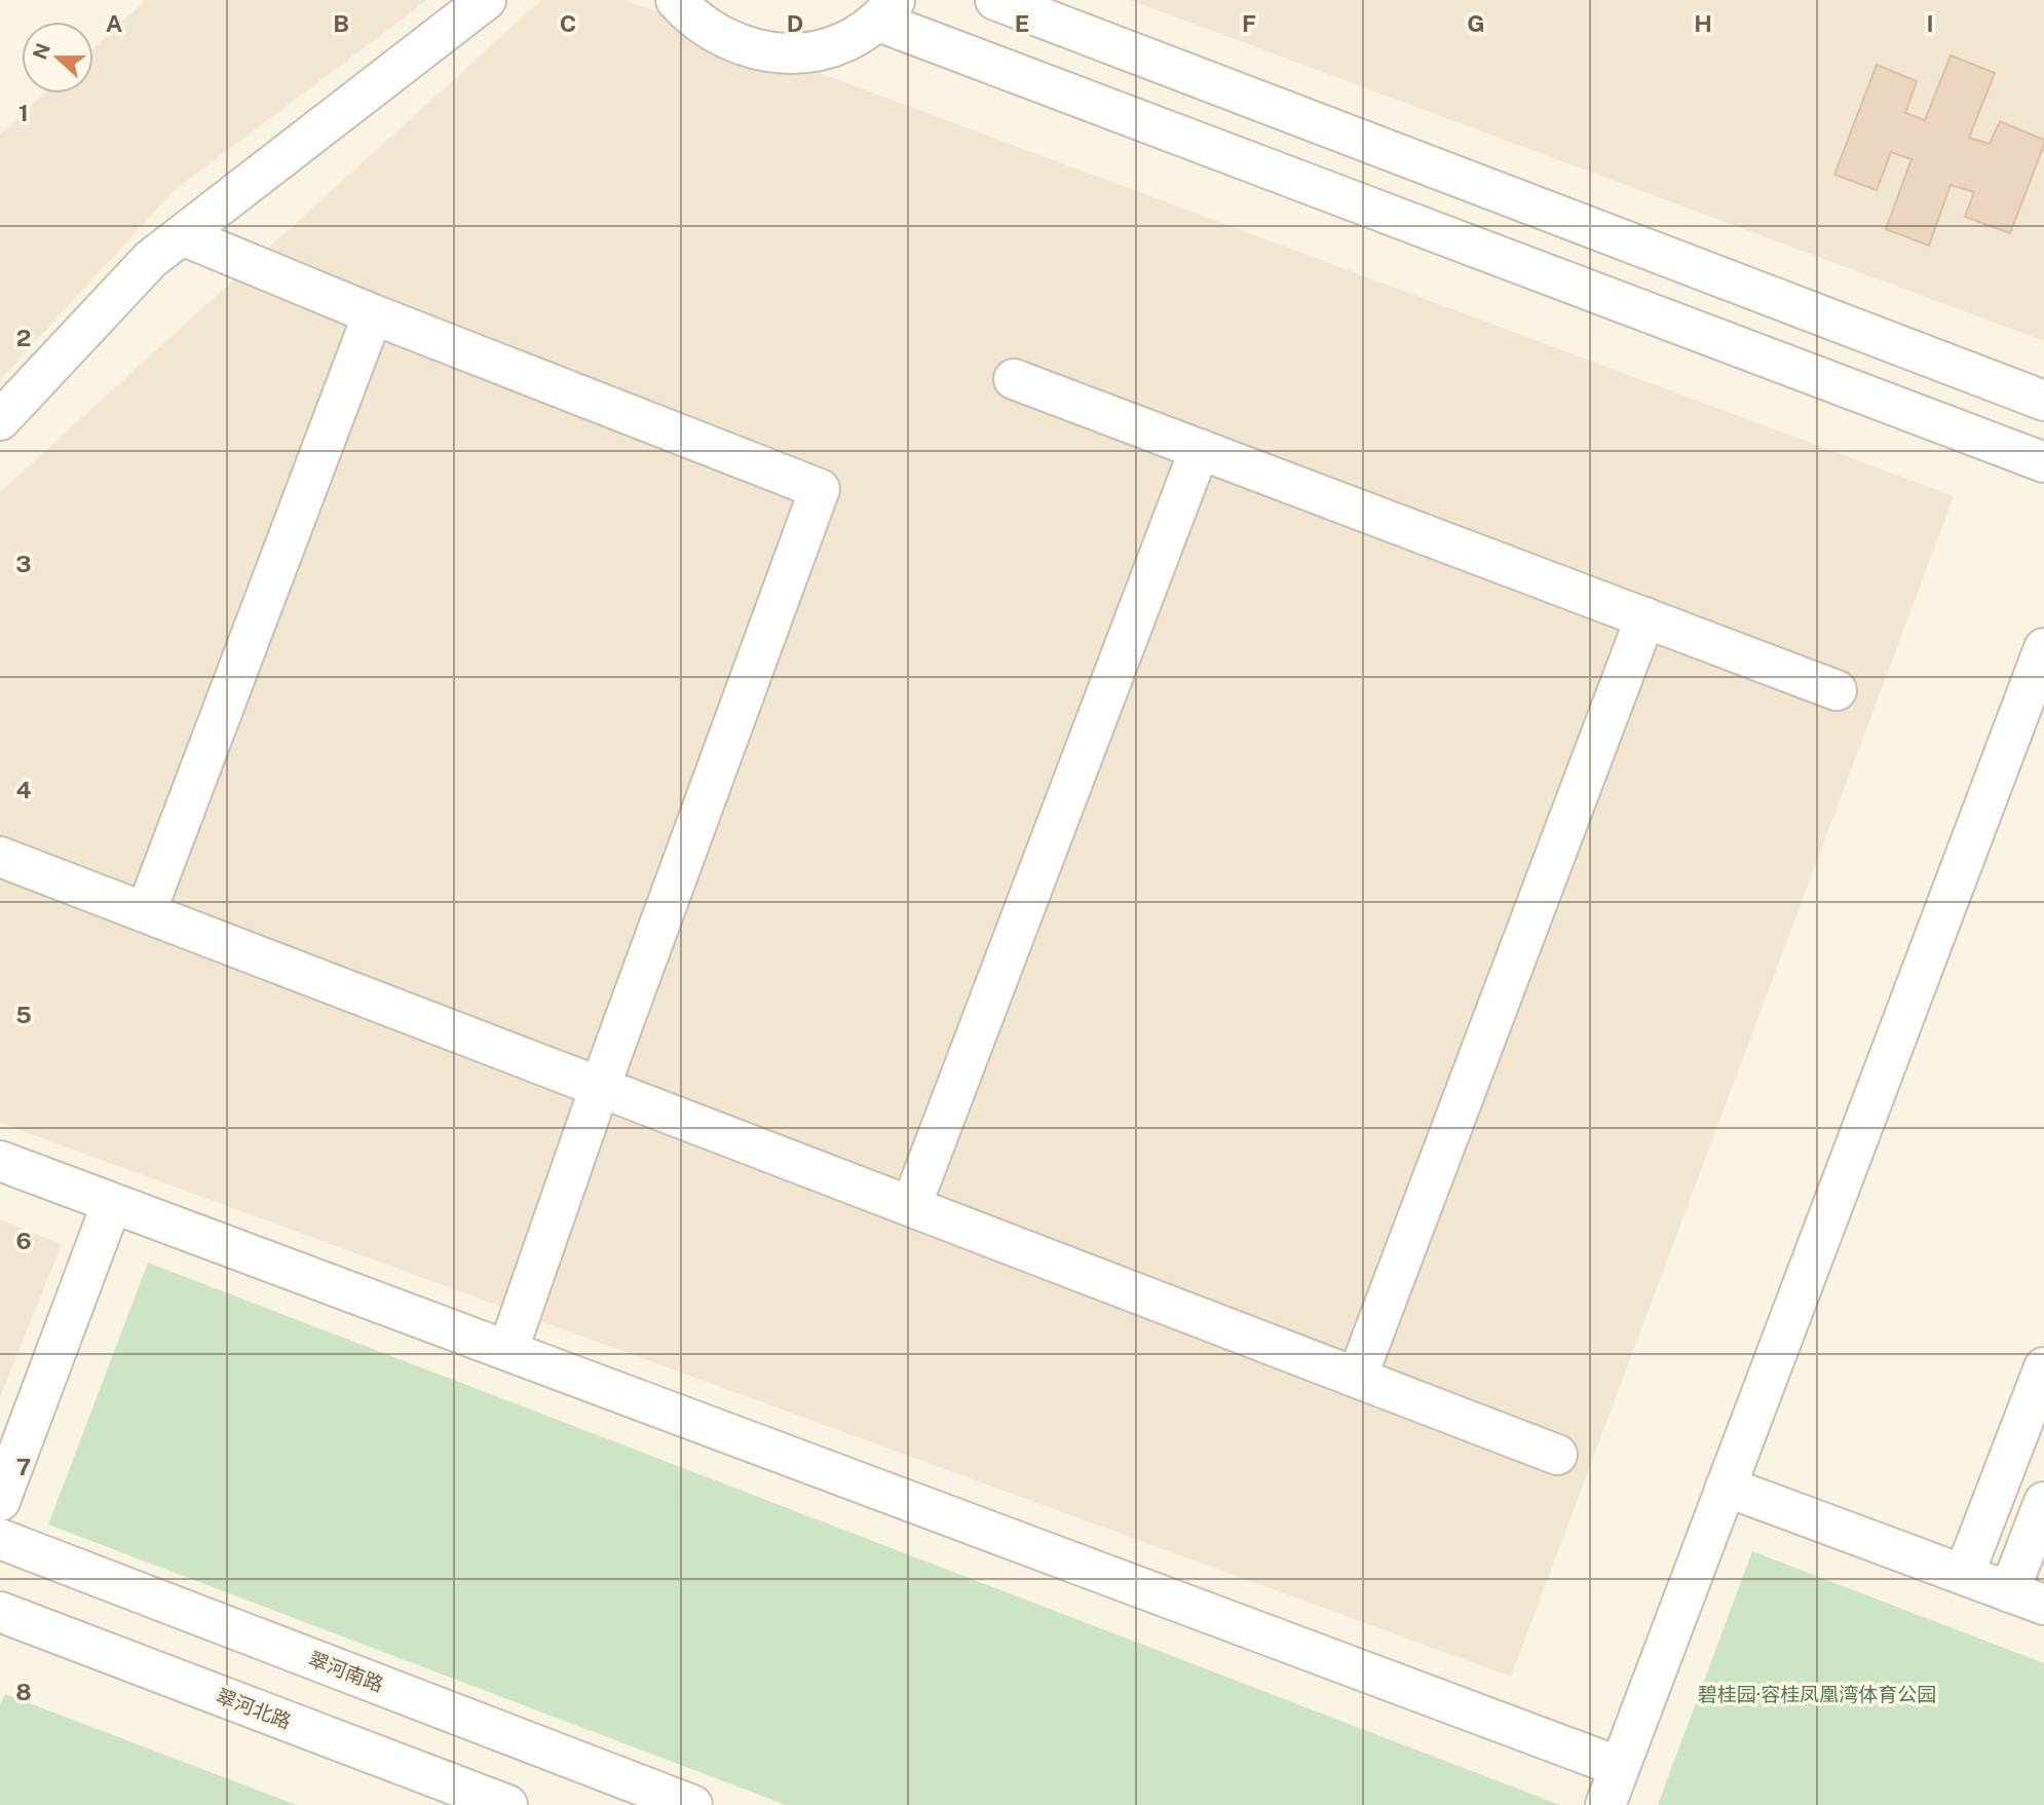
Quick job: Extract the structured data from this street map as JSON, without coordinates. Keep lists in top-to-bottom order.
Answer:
{
  "streets": {
    "street": ["翠河南路", "翠河北路"]
  },
  "parks": ["碧桂园·容桂凤凰湾体育公园"],
  "north": "left",
  "grid": {
    "columns": [
      "A",
      "B",
      "C",
      "D",
      "E",
      "F",
      "G",
      "H",
      "I"
    ],
    "rows": [
      "1",
      "2",
      "3",
      "4",
      "5",
      "6",
      "7",
      "8"
    ]
  }
}
